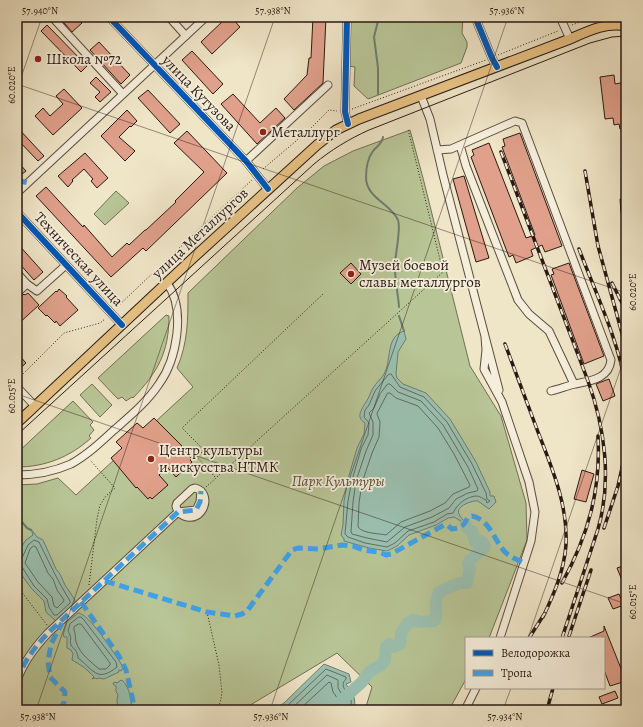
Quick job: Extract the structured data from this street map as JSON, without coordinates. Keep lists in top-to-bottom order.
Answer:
{
  "streets": {
    "main road": ["улица Металлургов"],
    "street": ["улица Кутузова", "Техническая улица"]
  },
  "crossings": [
    ["улица Кутузова", "улица Металлургов"],
    ["улица Металлургов", "Техническая улица"]
  ],
  "parks": ["Парк Культуры"],
  "places": [
    "Школа №72",
    "Металлург",
    "Музей боевой славы металлургов",
    "Центр культуры и искусства НТМК"
  ],
  "legend": ["Велодорожка", "Тропа"],
  "coordinates": [
    "57.940°N",
    "57.938°N",
    "57.936°N",
    "60.020°E",
    "60.015°E",
    "57.934°N"
  ]
}
